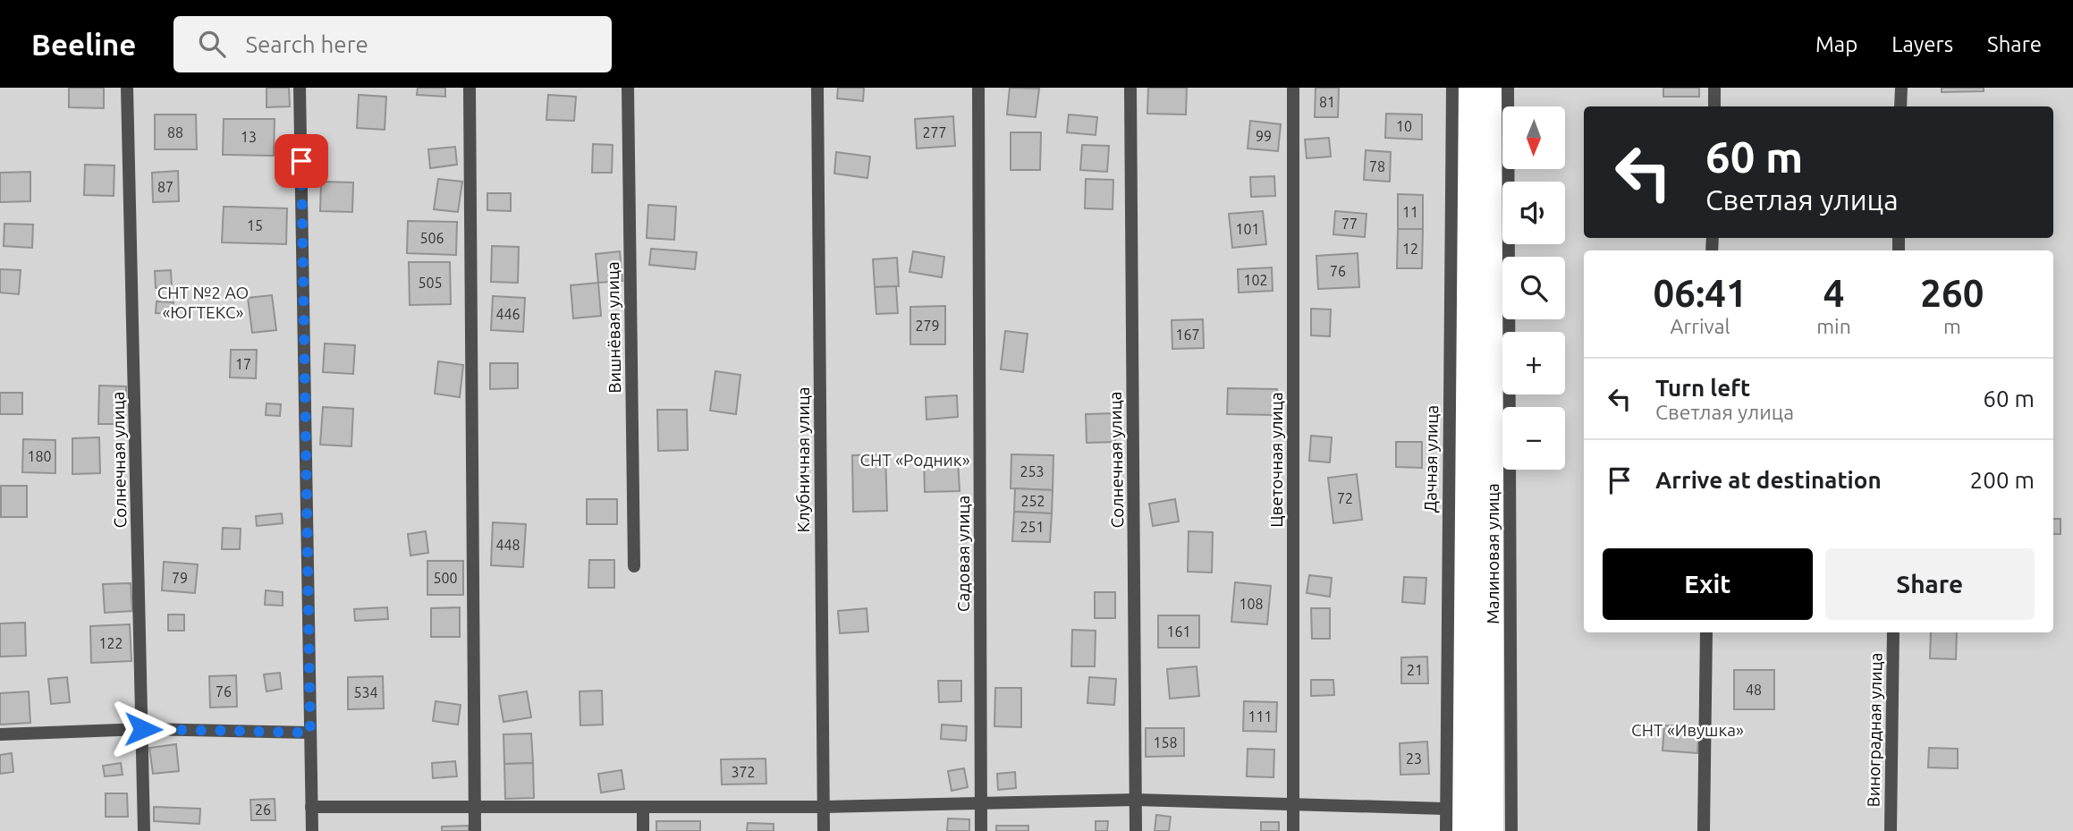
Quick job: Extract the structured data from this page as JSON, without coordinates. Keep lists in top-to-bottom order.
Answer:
{
  "streets": {
    "street": [
      "Вишнёвая улица",
      "Дачная улица",
      "Солнечная улица",
      "Клубничная улица",
      "Цветочная улица",
      "Садовая улица",
      "Малиновая улица",
      "Виноградная улица"
    ]
  },
  "parks": ["СНТ №2 АО «ЮГТЕКС»", "СНТ «Родник»", "СНТ «Ивушка»"],
  "house_numbers": [
    "81",
    "10",
    "88",
    "277",
    "99",
    "13",
    "78",
    "87",
    "11",
    "77",
    "15",
    "101",
    "506",
    "12",
    "76",
    "102",
    "505",
    "446",
    "279",
    "167",
    "17",
    "180",
    "253",
    "72",
    "252",
    "251",
    "448",
    "79",
    "500",
    "108",
    "161",
    "122",
    "21",
    "48",
    "76",
    "534",
    "111",
    "158",
    "23",
    "372",
    "26"
  ],
  "north": "bottom",
  "page": {
    "header": "Beeline",
    "search": "Search here",
    "nav": ["Map", "Layers", "Share"],
    "map_buttons": ["+", "−"],
    "turn": ["60 m", "Светлая улица"],
    "eta": [
      "06:41",
      "Arrival",
      "4",
      "min",
      "260",
      "m"
    ],
    "list": [
      {
        "name": "Turn left",
        "note": "Светлая улица",
        "value": "60 m"
      },
      {
        "name": "Arrive at destination",
        "value": "200 m"
      }
    ],
    "buttons": ["Exit", "Share"]
  }
}
